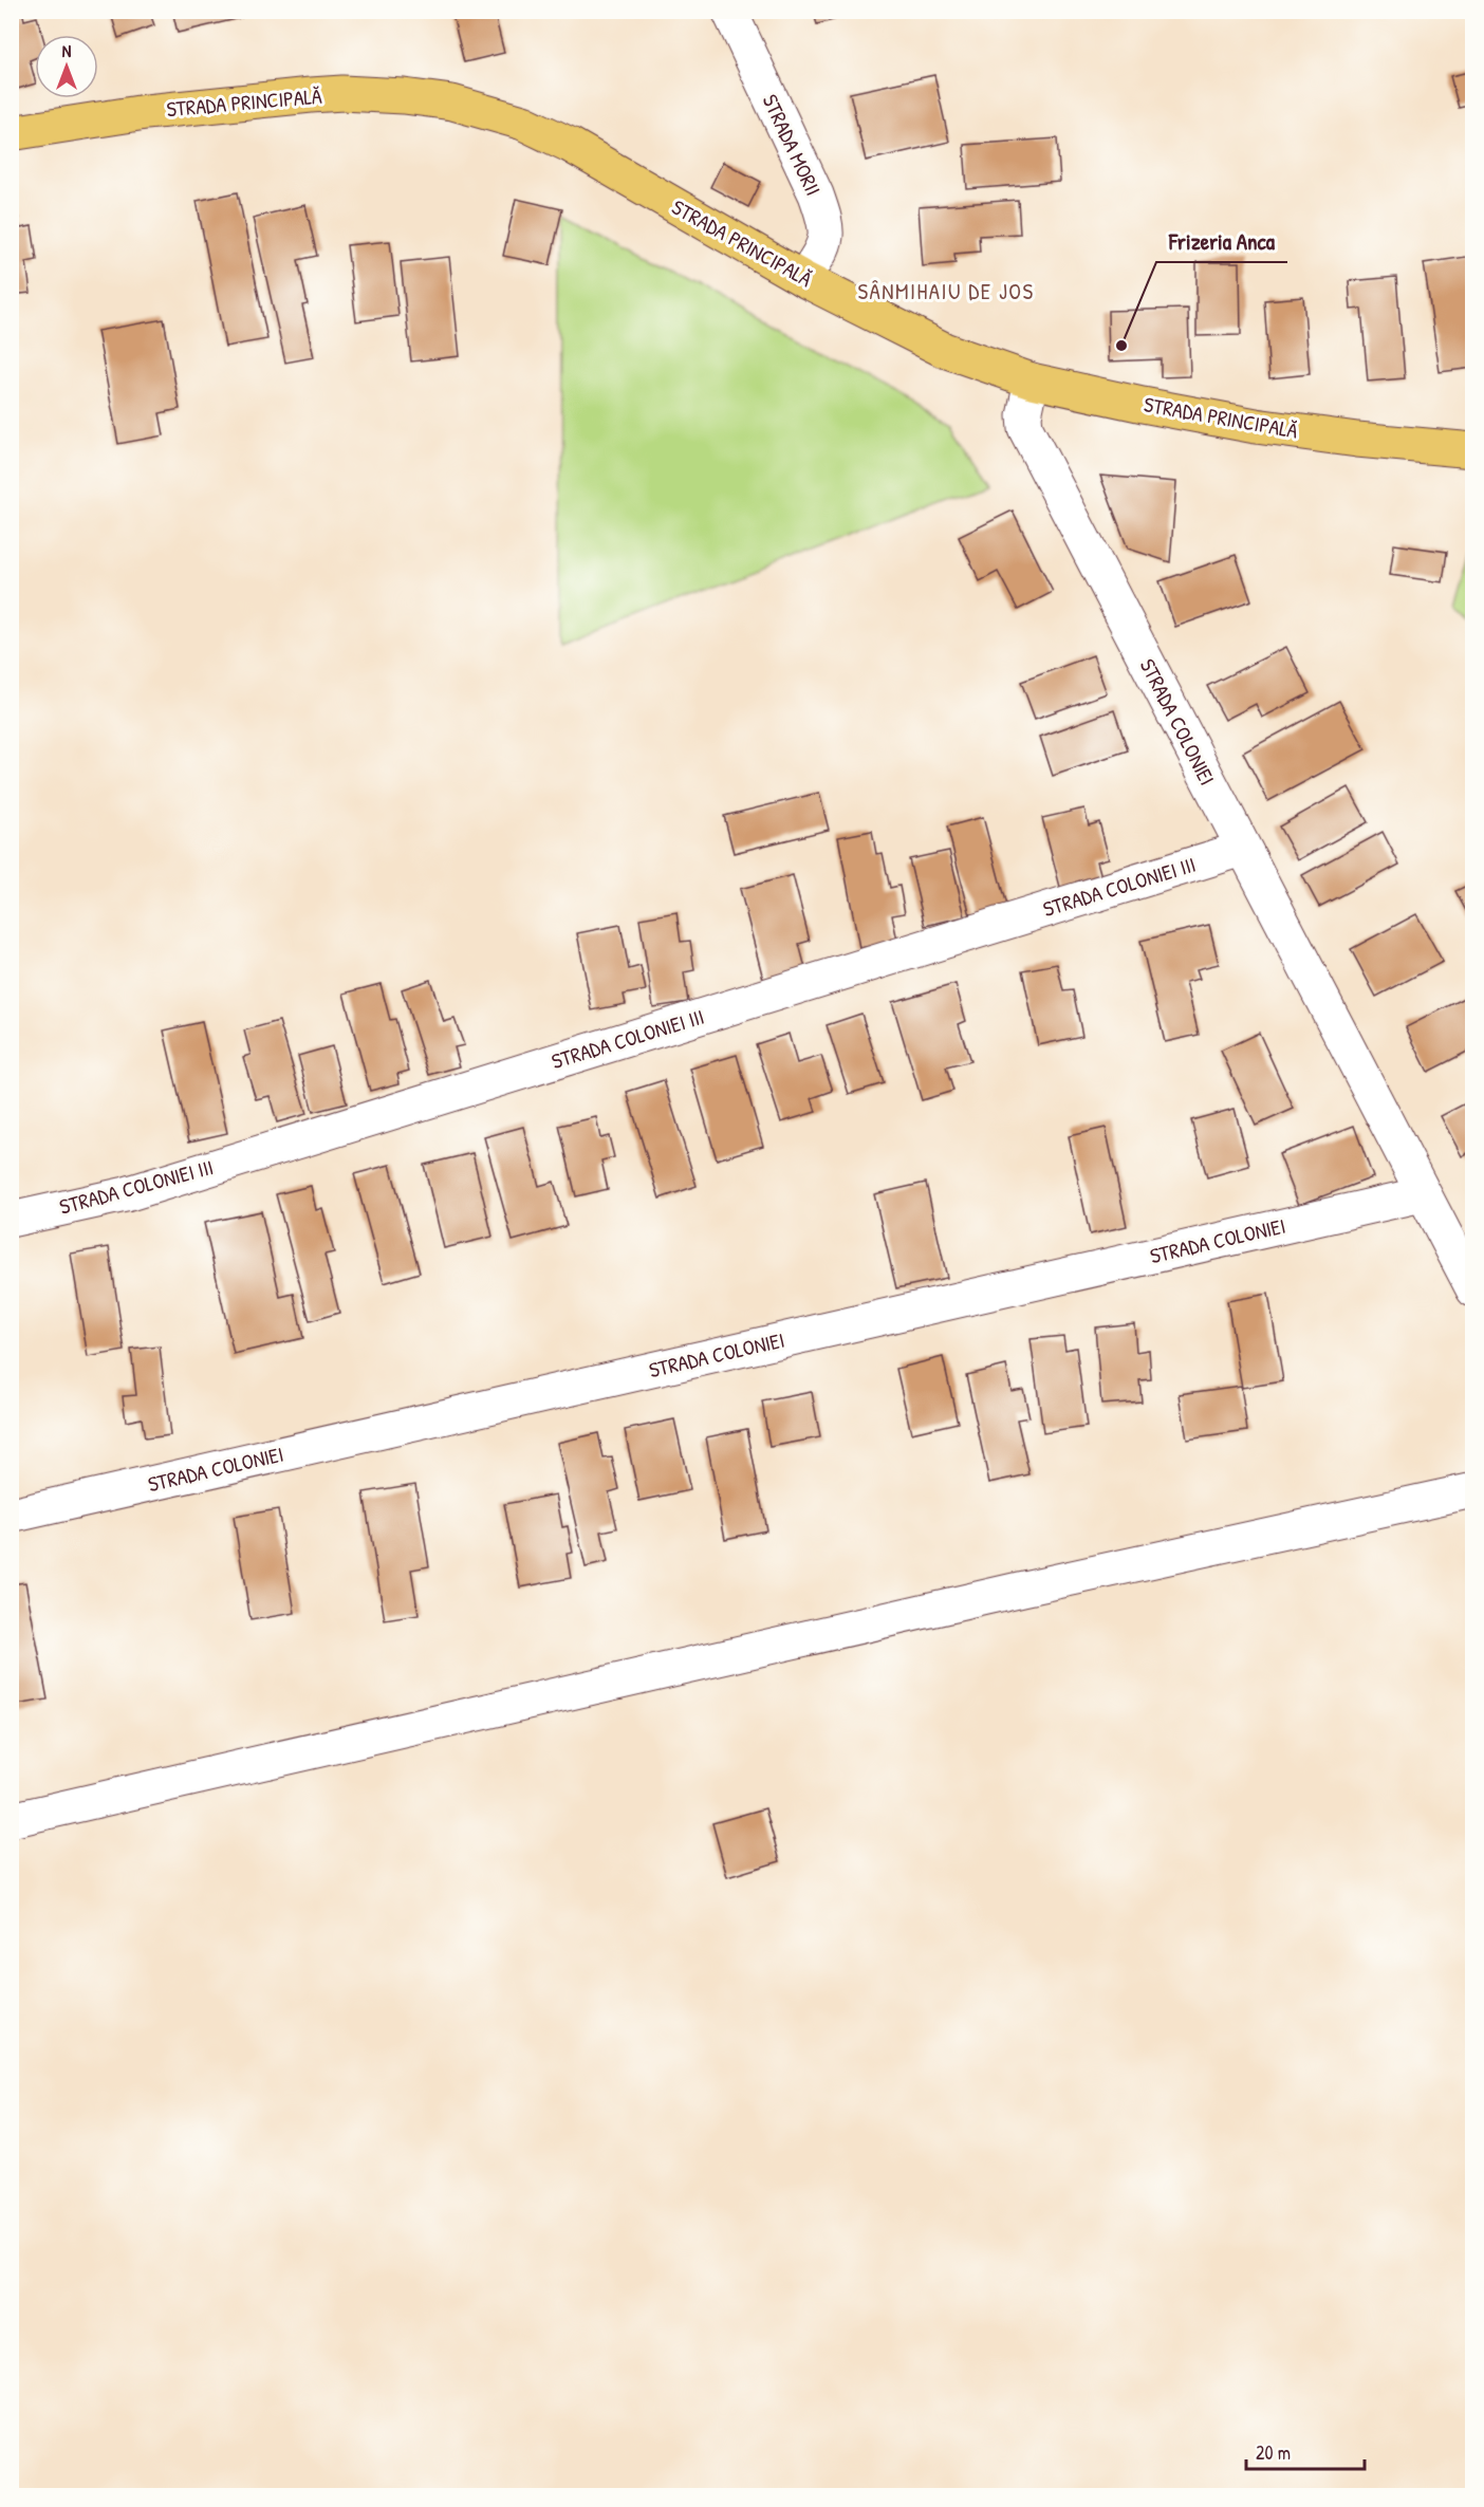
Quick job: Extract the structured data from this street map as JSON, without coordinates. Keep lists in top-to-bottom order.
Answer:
{
  "streets": {
    "main road": ["STRADA PRINCIPALĂ"],
    "street": ["STRADA MORII", "STRADA COLONIEI", "STRADA COLONIEI III"]
  },
  "crossings": [
    ["STRADA PRINCIPALĂ", "STRADA MORII"],
    ["STRADA PRINCIPALĂ", "STRADA COLONIEI"],
    ["STRADA COLONIEI", "STRADA COLONIEI III"]
  ],
  "districts": ["SÂNMIHAIU DE JOS"],
  "places": ["Frizeria Anca"],
  "scale_bar": "20 m",
  "north": "top"
}
